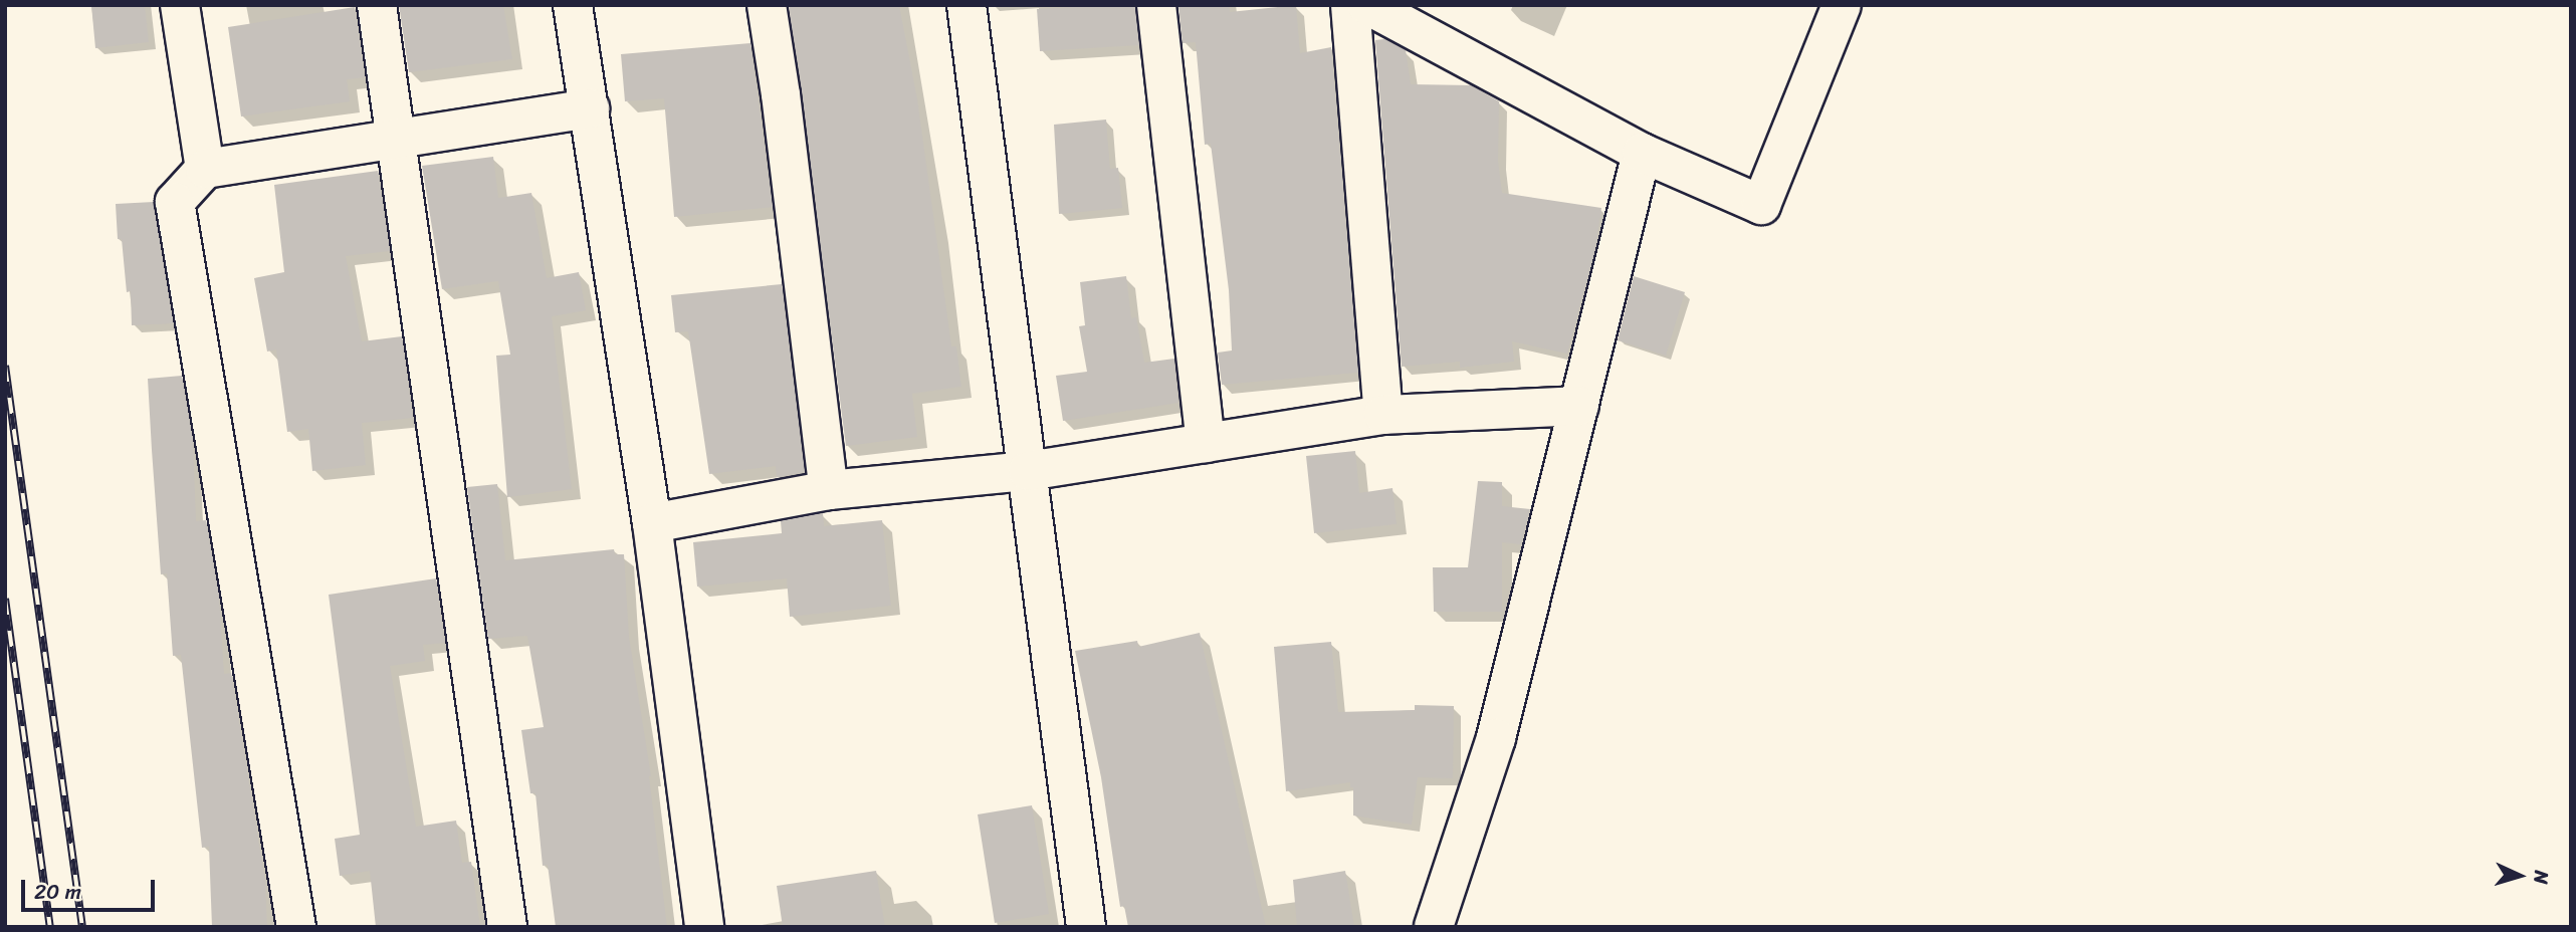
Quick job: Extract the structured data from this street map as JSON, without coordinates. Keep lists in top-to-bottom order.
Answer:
{
  "scale_bar": "20 m",
  "north": "right"
}
